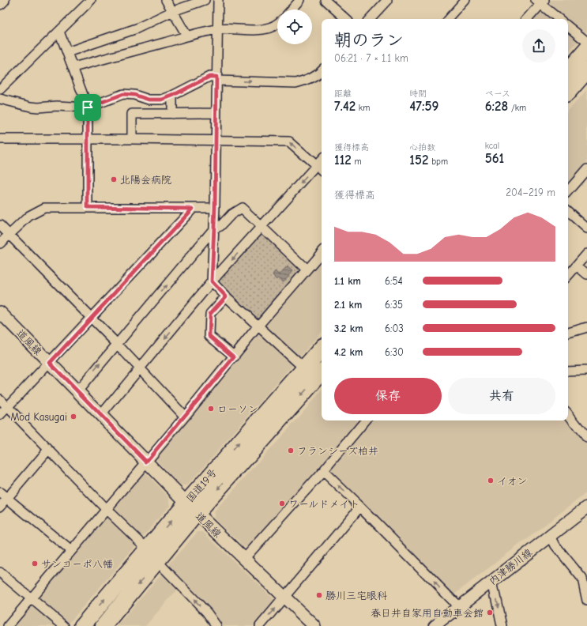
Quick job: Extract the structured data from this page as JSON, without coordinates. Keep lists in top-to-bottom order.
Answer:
{
  "streets": {
    "highway": ["国道19号"],
    "street": ["道風線", "内津勝川線"]
  },
  "crossings": [
    ["道風線", "国道19号"]
  ],
  "places": [
    "北陽会病院",
    "ローソン",
    "Mod Kasugai",
    "フランシーズ柏井",
    "イオン",
    "ワールドメイト",
    "サンコーポ八幡",
    "勝川三宅眼科",
    "春日井自家用自動車会館"
  ],
  "page": {
    "heading": ["朝のラン", "06:21 · 7 × 1.1 km"],
    "stats": [
      ["距離", "7.42 km"],
      ["時間", "47:59"],
      ["ペース", "6:28 /km"],
      ["獲得標高", "112 m"],
      ["心拍数", "152 bpm"],
      ["kcal", "561"]
    ],
    "chart": ["獲得標高", "204–219 m"],
    "list": [
      {
        "name": "1.1 km",
        "note": "6:54"
      },
      {
        "name": "2.1 km",
        "note": "6:35"
      },
      {
        "name": "3.2 km",
        "note": "6:03"
      },
      {
        "name": "4.2 km",
        "note": "6:30"
      }
    ],
    "buttons": ["保存", "共有"]
  }
}
